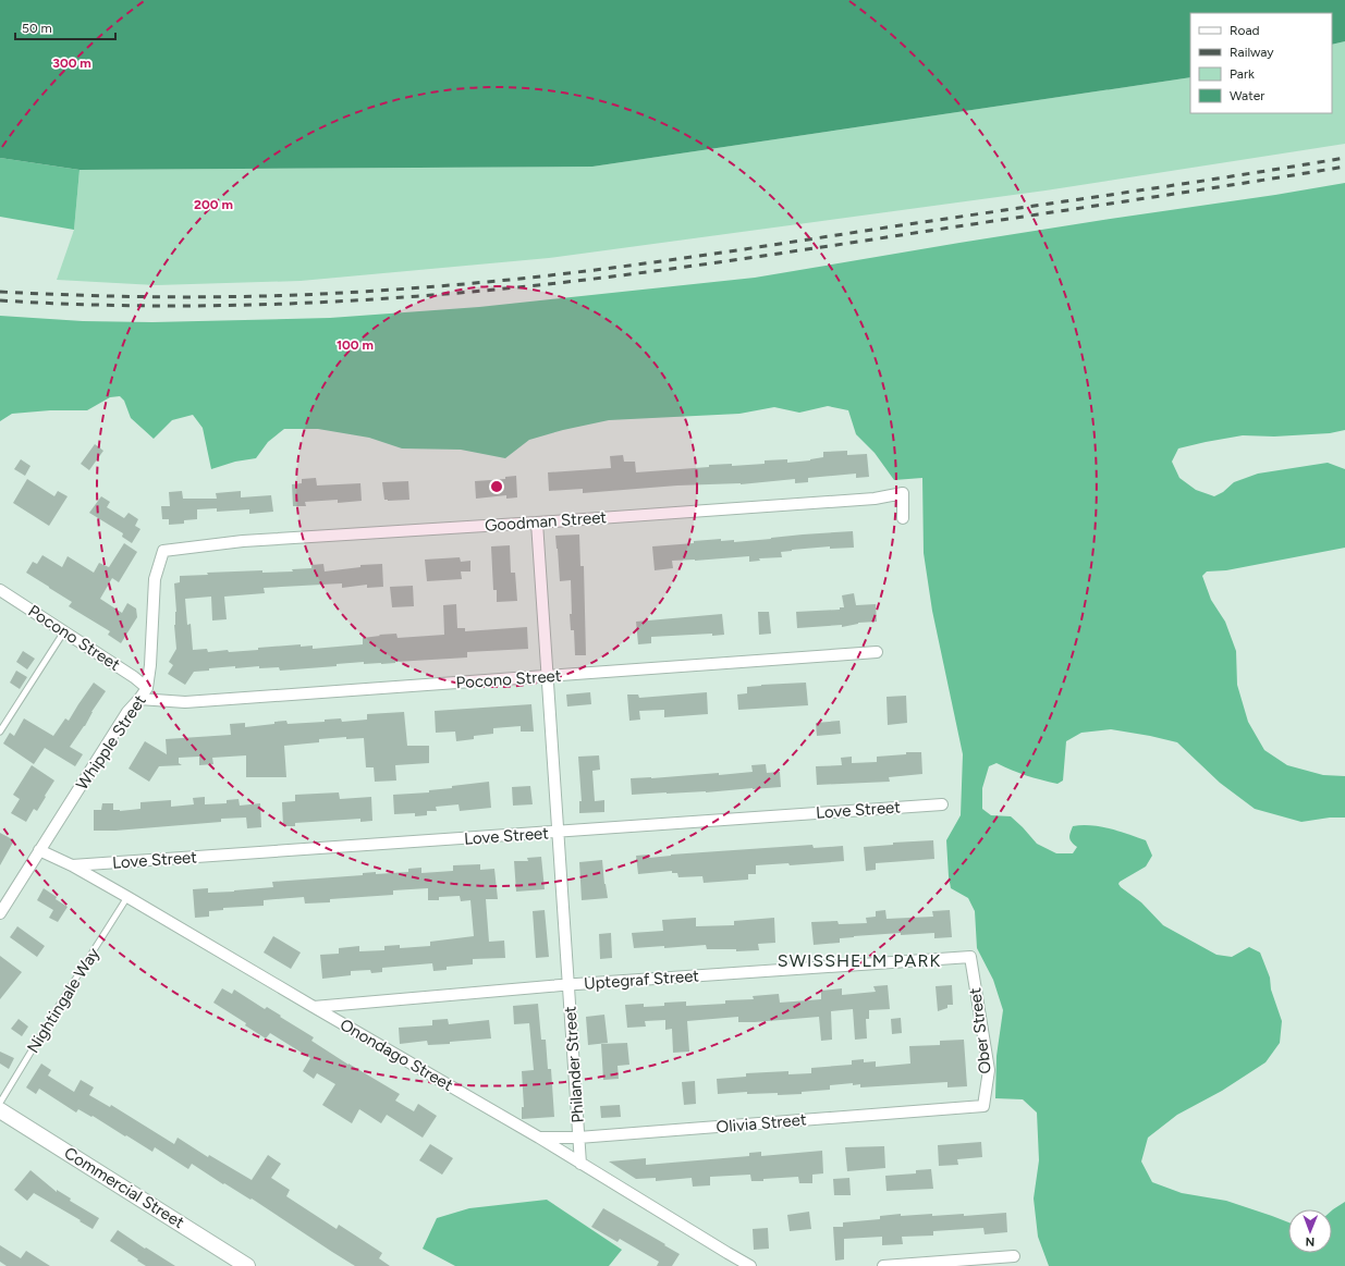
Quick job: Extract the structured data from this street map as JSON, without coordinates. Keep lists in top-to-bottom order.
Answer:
{
  "streets": {
    "main road": ["Commercial Street"],
    "street": [
      "Goodman Street",
      "Pocono Street",
      "Whipple Street",
      "Love Street",
      "Uptegraf Street",
      "Ober Street",
      "Onondago Street",
      "Philander Street",
      "Olivia Street"
    ],
    "lane": ["Nightingale Way"]
  },
  "crossings": [
    ["Goodman Street", "Whipple Street"],
    ["Goodman Street", "Philander Street"],
    ["Pocono Street", "Whipple Street"],
    ["Pocono Street", "Philander Street"],
    ["Whipple Street", "Onondago Street"],
    ["Love Street", "Onondago Street"],
    ["Love Street", "Philander Street"],
    ["Uptegraf Street", "Ober Street"],
    ["Uptegraf Street", "Onondago Street"],
    ["Uptegraf Street", "Philander Street"],
    ["Nightingale Way", "Onondago Street"],
    ["Ober Street", "Olivia Street"],
    ["Onondago Street", "Philander Street"],
    ["Onondago Street", "Olivia Street"],
    ["Philander Street", "Olivia Street"]
  ],
  "districts": ["SWISSHELM PARK"],
  "legend": [
    "Road",
    "Railway",
    "Park",
    "Water"
  ],
  "scale_bar": "50 m",
  "north": "bottom",
  "rings": ["300 m", "200 m", "100 m"]
}
